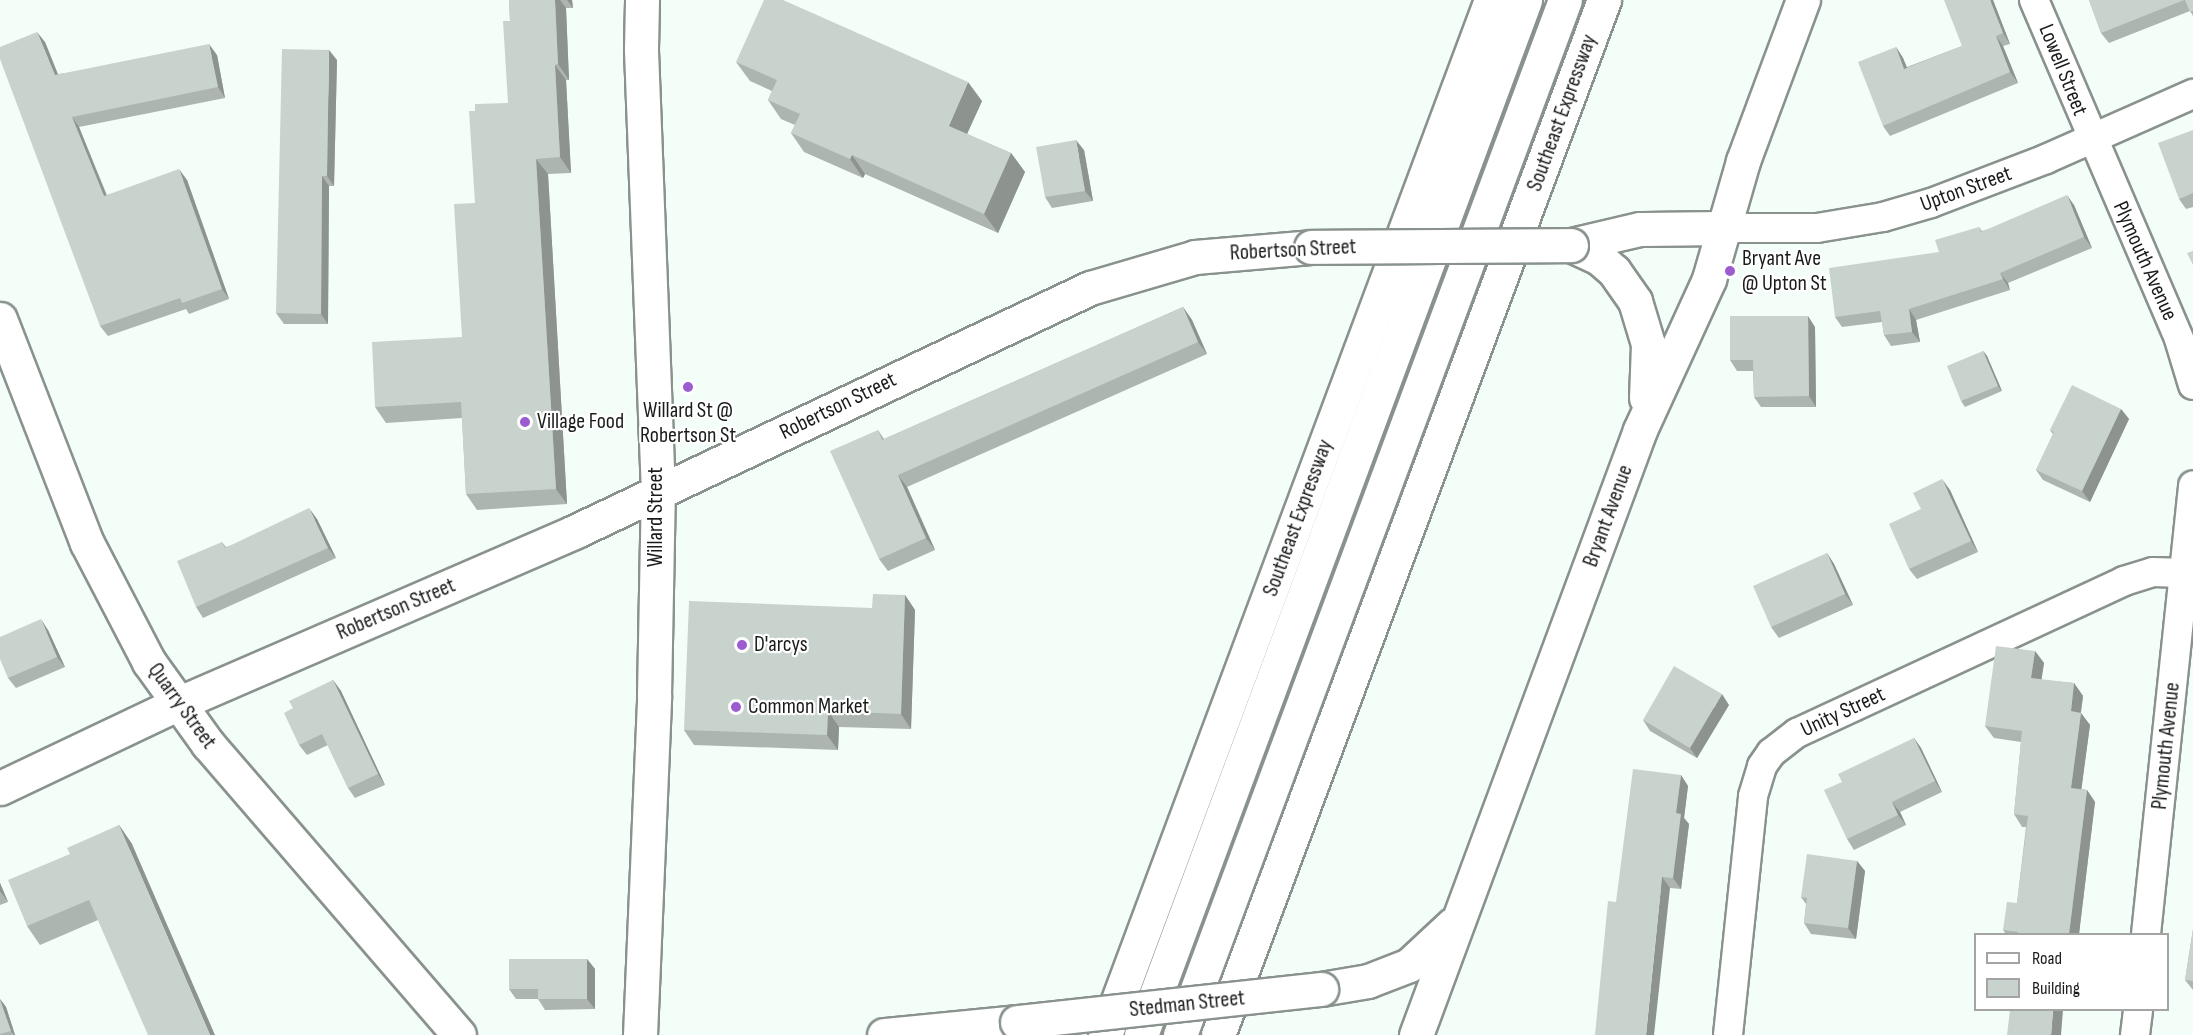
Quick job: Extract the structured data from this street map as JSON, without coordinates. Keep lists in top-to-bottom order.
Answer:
{
  "streets": {
    "main road": [
      "Southeast Expressway",
      "Robertson Street",
      "Bryant Avenue",
      "Willard Street",
      "Quarry Street",
      "Stedman Street"
    ],
    "street": [
      "Lowell Street",
      "Upton Street",
      "Plymouth Avenue",
      "Unity Street"
    ]
  },
  "crossings": [
    ["Lowell Street", "Upton Street"],
    ["Lowell Street", "Plymouth Avenue"],
    ["Upton Street", "Robertson Street"],
    ["Upton Street", "Plymouth Avenue"],
    ["Upton Street", "Bryant Avenue"],
    ["Robertson Street", "Bryant Avenue"],
    ["Robertson Street", "Willard Street"],
    ["Robertson Street", "Quarry Street"],
    ["Plymouth Avenue", "Unity Street"],
    ["Bryant Avenue", "Stedman Street"]
  ],
  "places": [
    "Bryant Ave @ Upton St",
    "Willard St @ Robertson St",
    "Village Food",
    "D'arcys",
    "Common Market"
  ],
  "legend": ["Road", "Building"]
}
